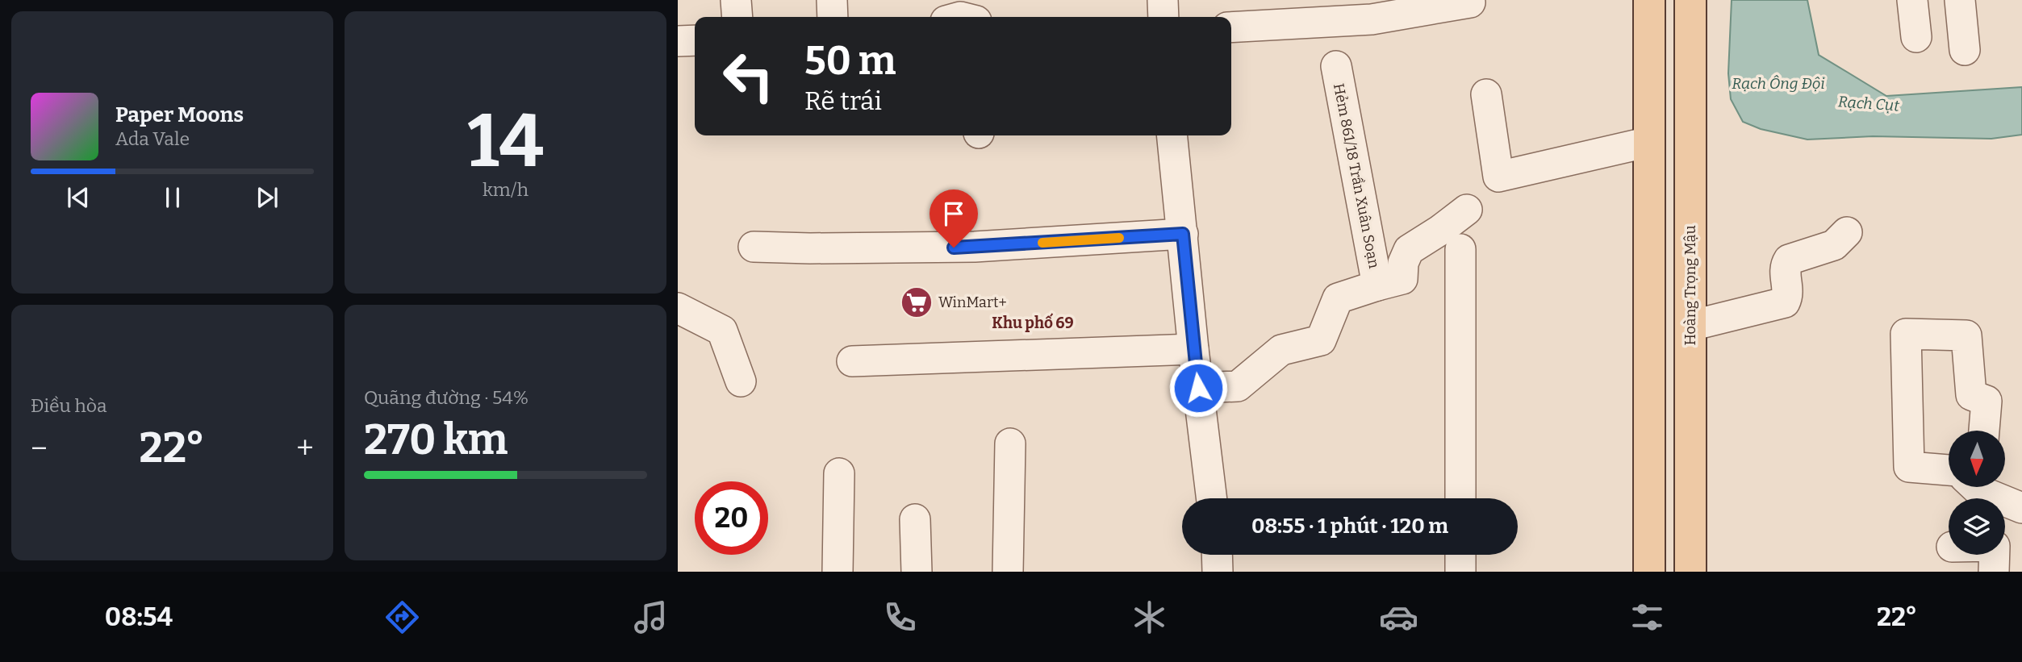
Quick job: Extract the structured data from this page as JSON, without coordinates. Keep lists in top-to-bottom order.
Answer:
{
  "streets": {
    "main road": ["Hoàng Trọng Mậu"],
    "lane": ["Hẻm 861/18 Trần Xuân Soạn"]
  },
  "districts": ["Khu phố 69"],
  "water": ["Rạch Ông Đội", "Rạch Cụt"],
  "places": {
    "supermarket": ["WinMart+"]
  },
  "north": "bottom",
  "page": {
    "tile": [
      ["14", "km/h"],
      "Điều hòa",
      ["Quãng đường · 54%", "270 km"]
    ],
    "turn": ["50 m", "Rẽ trái"],
    "song": ["Paper Moons", "Ada Vale"],
    "heat": ["−", "22°", "+"],
    "limit": "20",
    "trip": "08:55 · 1 phút · 120 m",
    "tabs": ["08:54", "22°"]
  }
}
